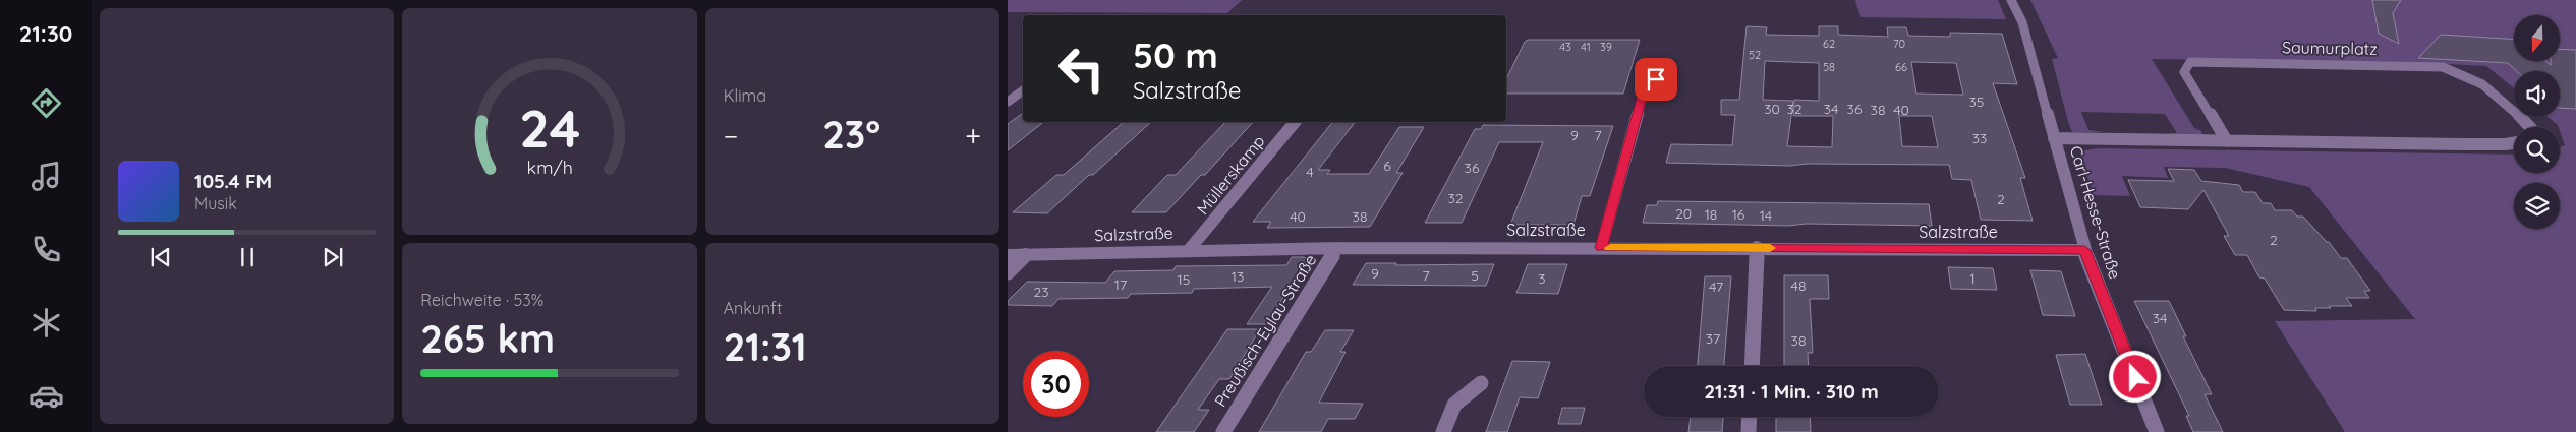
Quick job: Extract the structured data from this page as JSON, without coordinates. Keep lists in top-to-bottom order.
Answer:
{
  "streets": {
    "street": [
      "Saumurplatz",
      "Müllerskamp",
      "Carl-Hesse-Straße",
      "Salzstraße",
      "Preußisch-Eylau-Straße"
    ]
  },
  "crossings": [
    ["Müllerskamp", "Salzstraße"],
    ["Carl-Hesse-Straße", "Salzstraße"],
    ["Salzstraße", "Preußisch-Eylau-Straße"]
  ],
  "house_numbers": [
    "62",
    "70",
    "43",
    "41",
    "39",
    "52",
    "58",
    "66",
    "35",
    "30",
    "32",
    "34",
    "36",
    "38",
    "40",
    "9",
    "7",
    "33",
    "6",
    "36",
    "4",
    "32",
    "2",
    "20",
    "18",
    "16",
    "14",
    "40",
    "38",
    "2",
    "9",
    "7",
    "5",
    "13",
    "3",
    "1",
    "15",
    "17",
    "48",
    "47",
    "23",
    "34",
    "37",
    "38"
  ],
  "north": "bottom",
  "page": {
    "tabs": "21:30",
    "tile": [
      "Klima",
      ["Reichweite · 53%", "265 km"],
      ["Ankunft", "21:31"]
    ],
    "turn": ["50 m", "Salzstraße"],
    "heat": ["−", "23°", "+"],
    "song": ["105.4 FM", "Musik"],
    "limit": "30",
    "trip": "21:31 · 1 Min. · 310 m",
    "gauge": ["24", "km/h"]
  }
}
